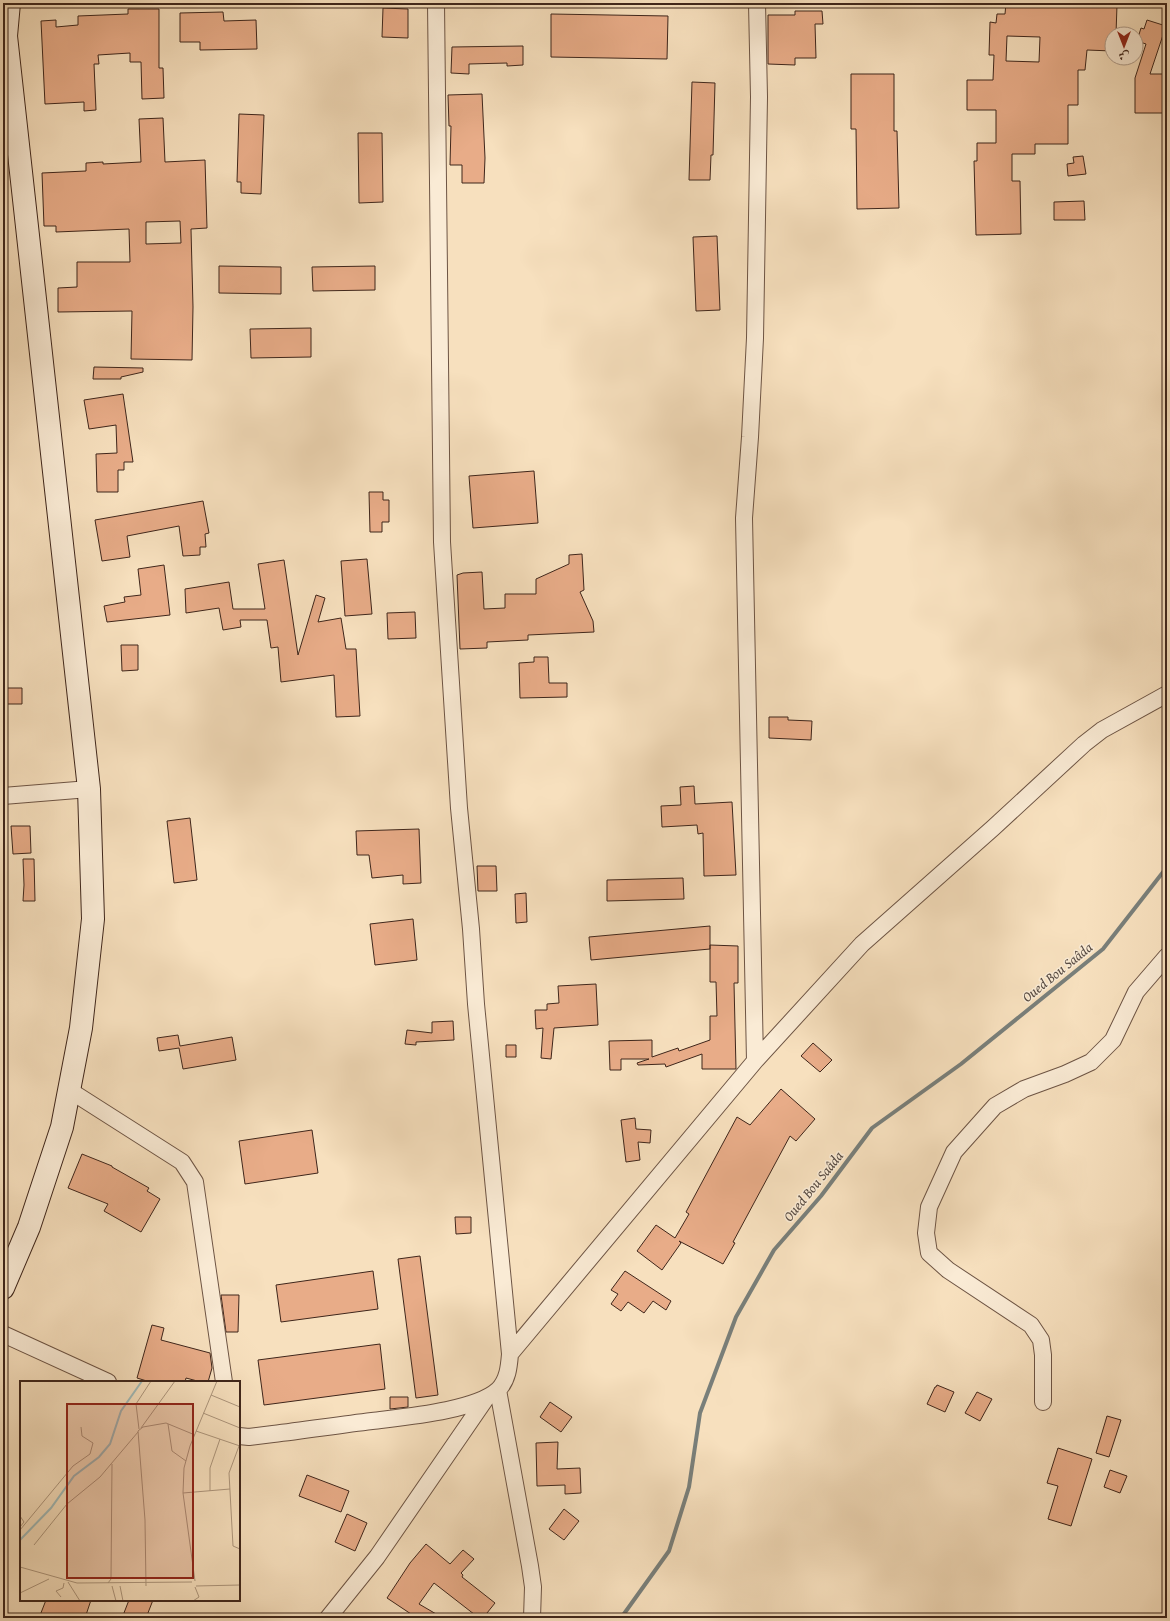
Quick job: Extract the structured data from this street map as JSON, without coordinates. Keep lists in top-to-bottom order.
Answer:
{
  "water": ["Oued Bou Saâda"],
  "north": "bottom"
}
